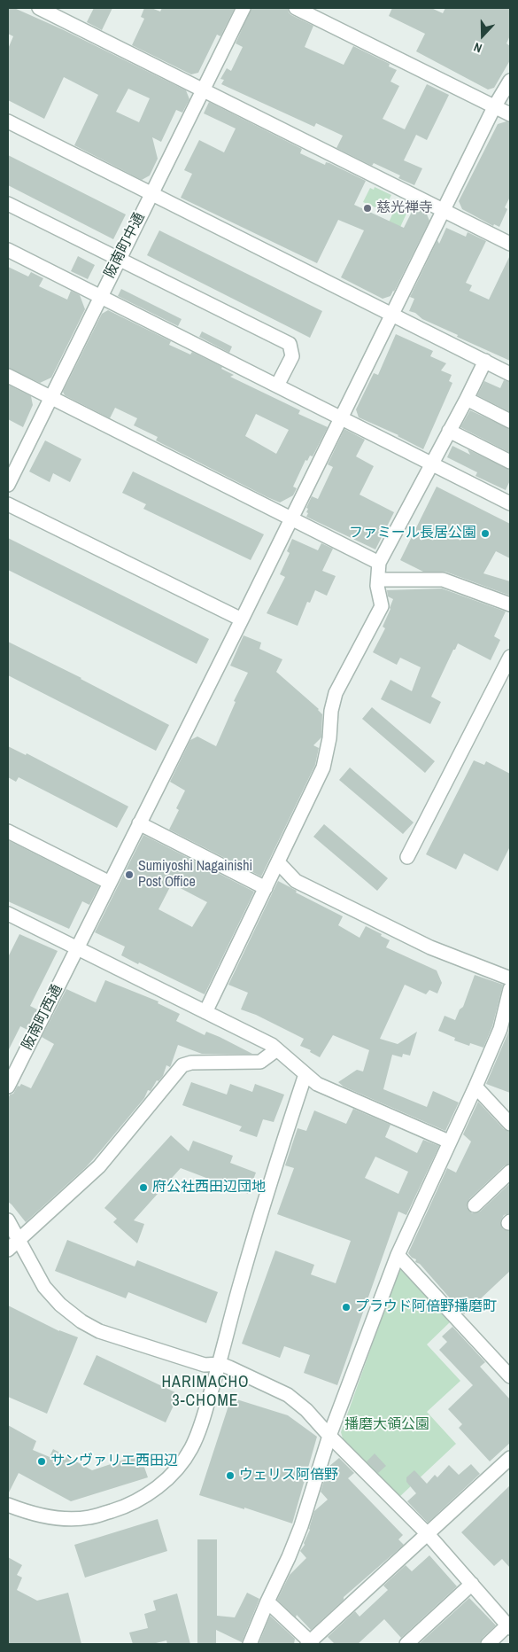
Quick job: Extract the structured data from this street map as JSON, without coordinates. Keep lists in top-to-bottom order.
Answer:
{
  "streets": {
    "street": ["阪南町中通", "阪南町西通"]
  },
  "districts": ["HARIMACHO 3-CHOME"],
  "parks": ["播磨大領公園"],
  "places": [
    "慈光禅寺",
    "ファミール長居公園",
    "Sumiyoshi Nagainishi Post Office",
    "府公社西田辺団地",
    "プラウド阿倍野播磨町",
    "サンヴァリエ西田辺",
    "ウェリス阿倍野"
  ],
  "north": "bottom"
}
